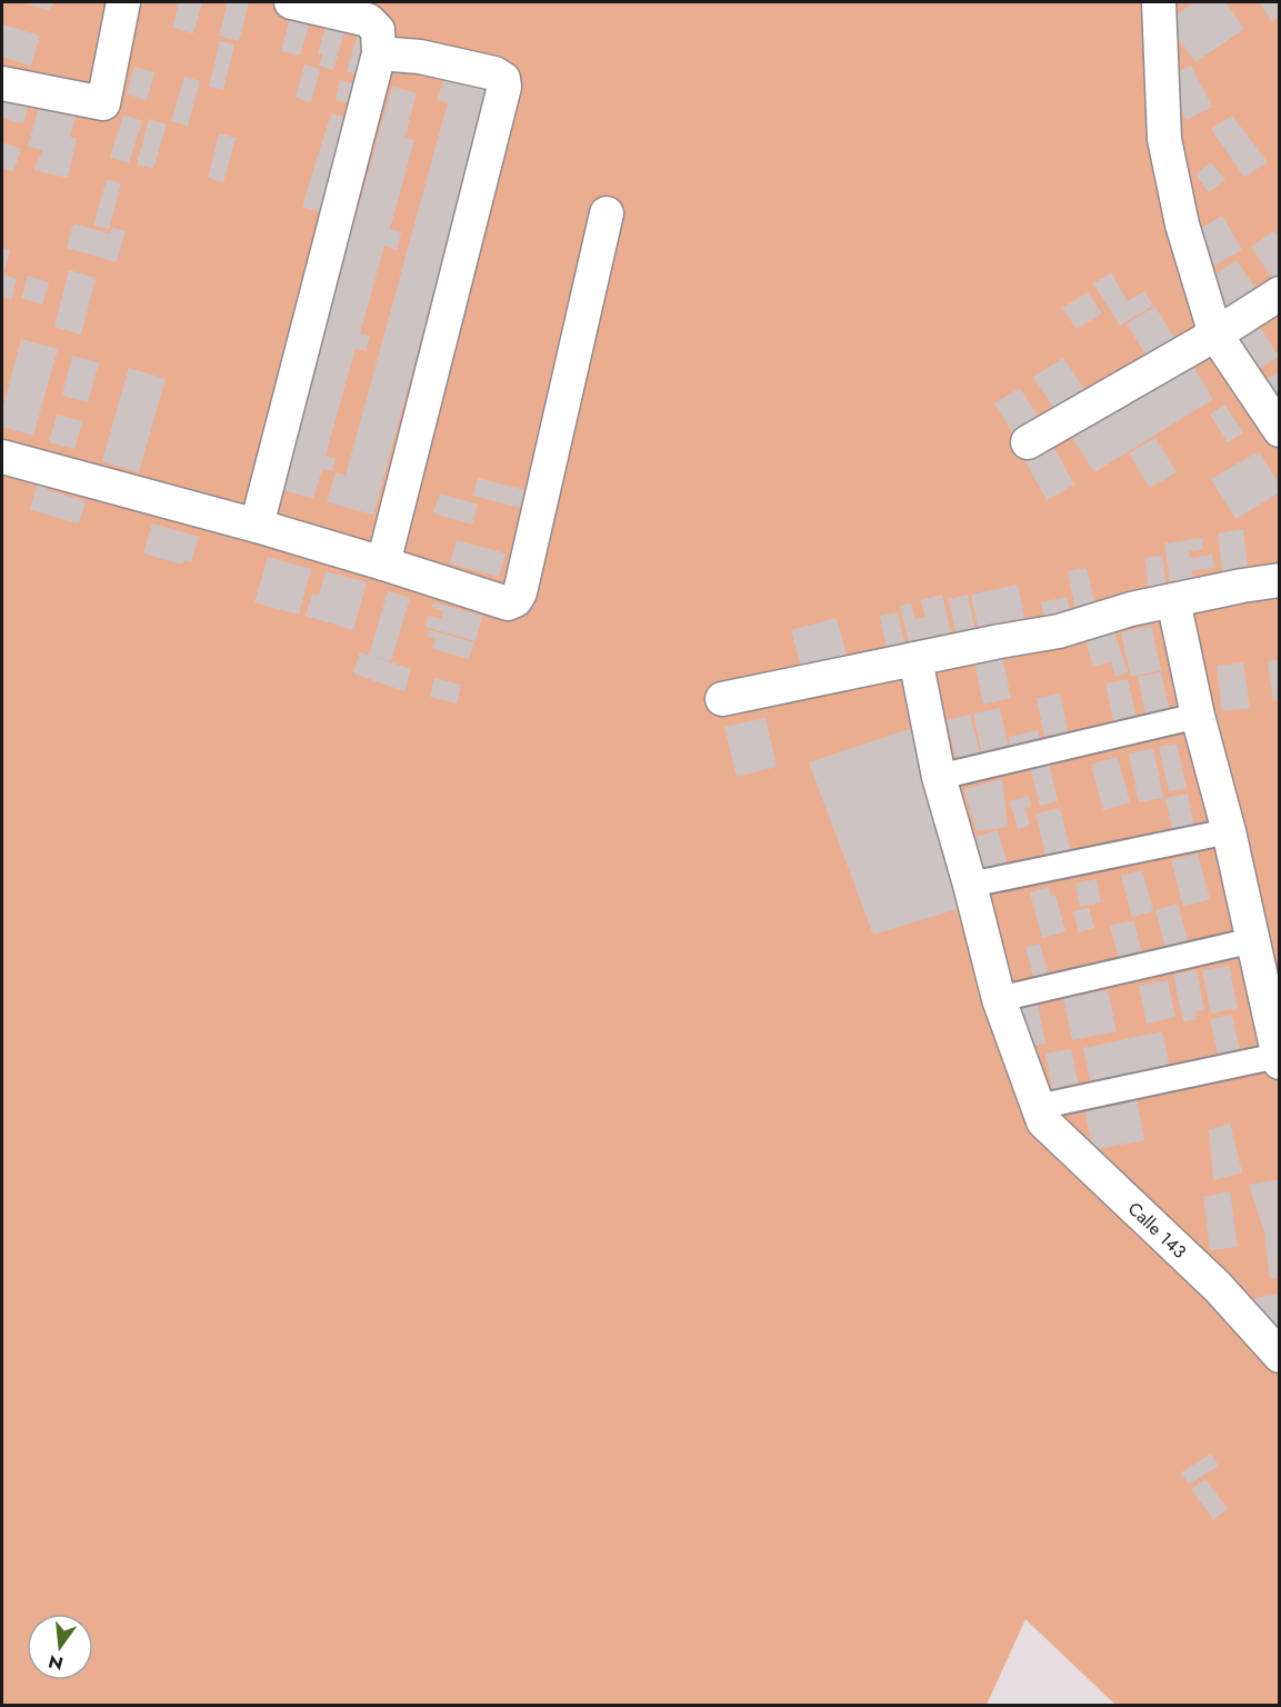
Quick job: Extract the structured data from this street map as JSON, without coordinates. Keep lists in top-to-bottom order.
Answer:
{
  "streets": {
    "street": ["Calle 143"]
  },
  "north": "bottom"
}
